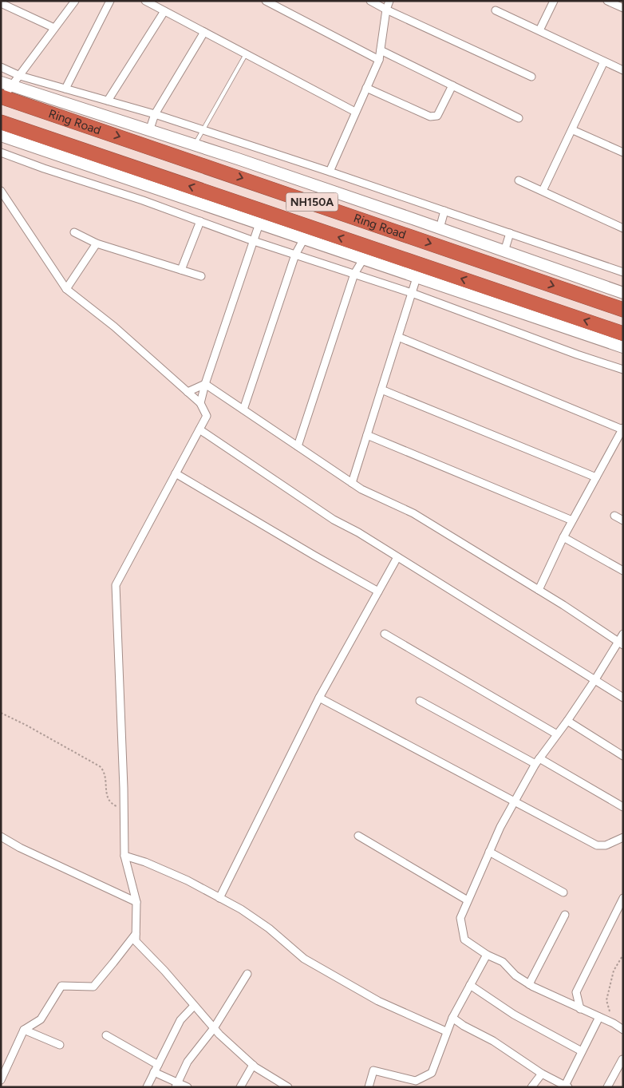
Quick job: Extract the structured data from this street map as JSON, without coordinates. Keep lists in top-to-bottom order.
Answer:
{
  "streets": {
    "highway": ["Ring Road", "NH150A"]
  }
}
